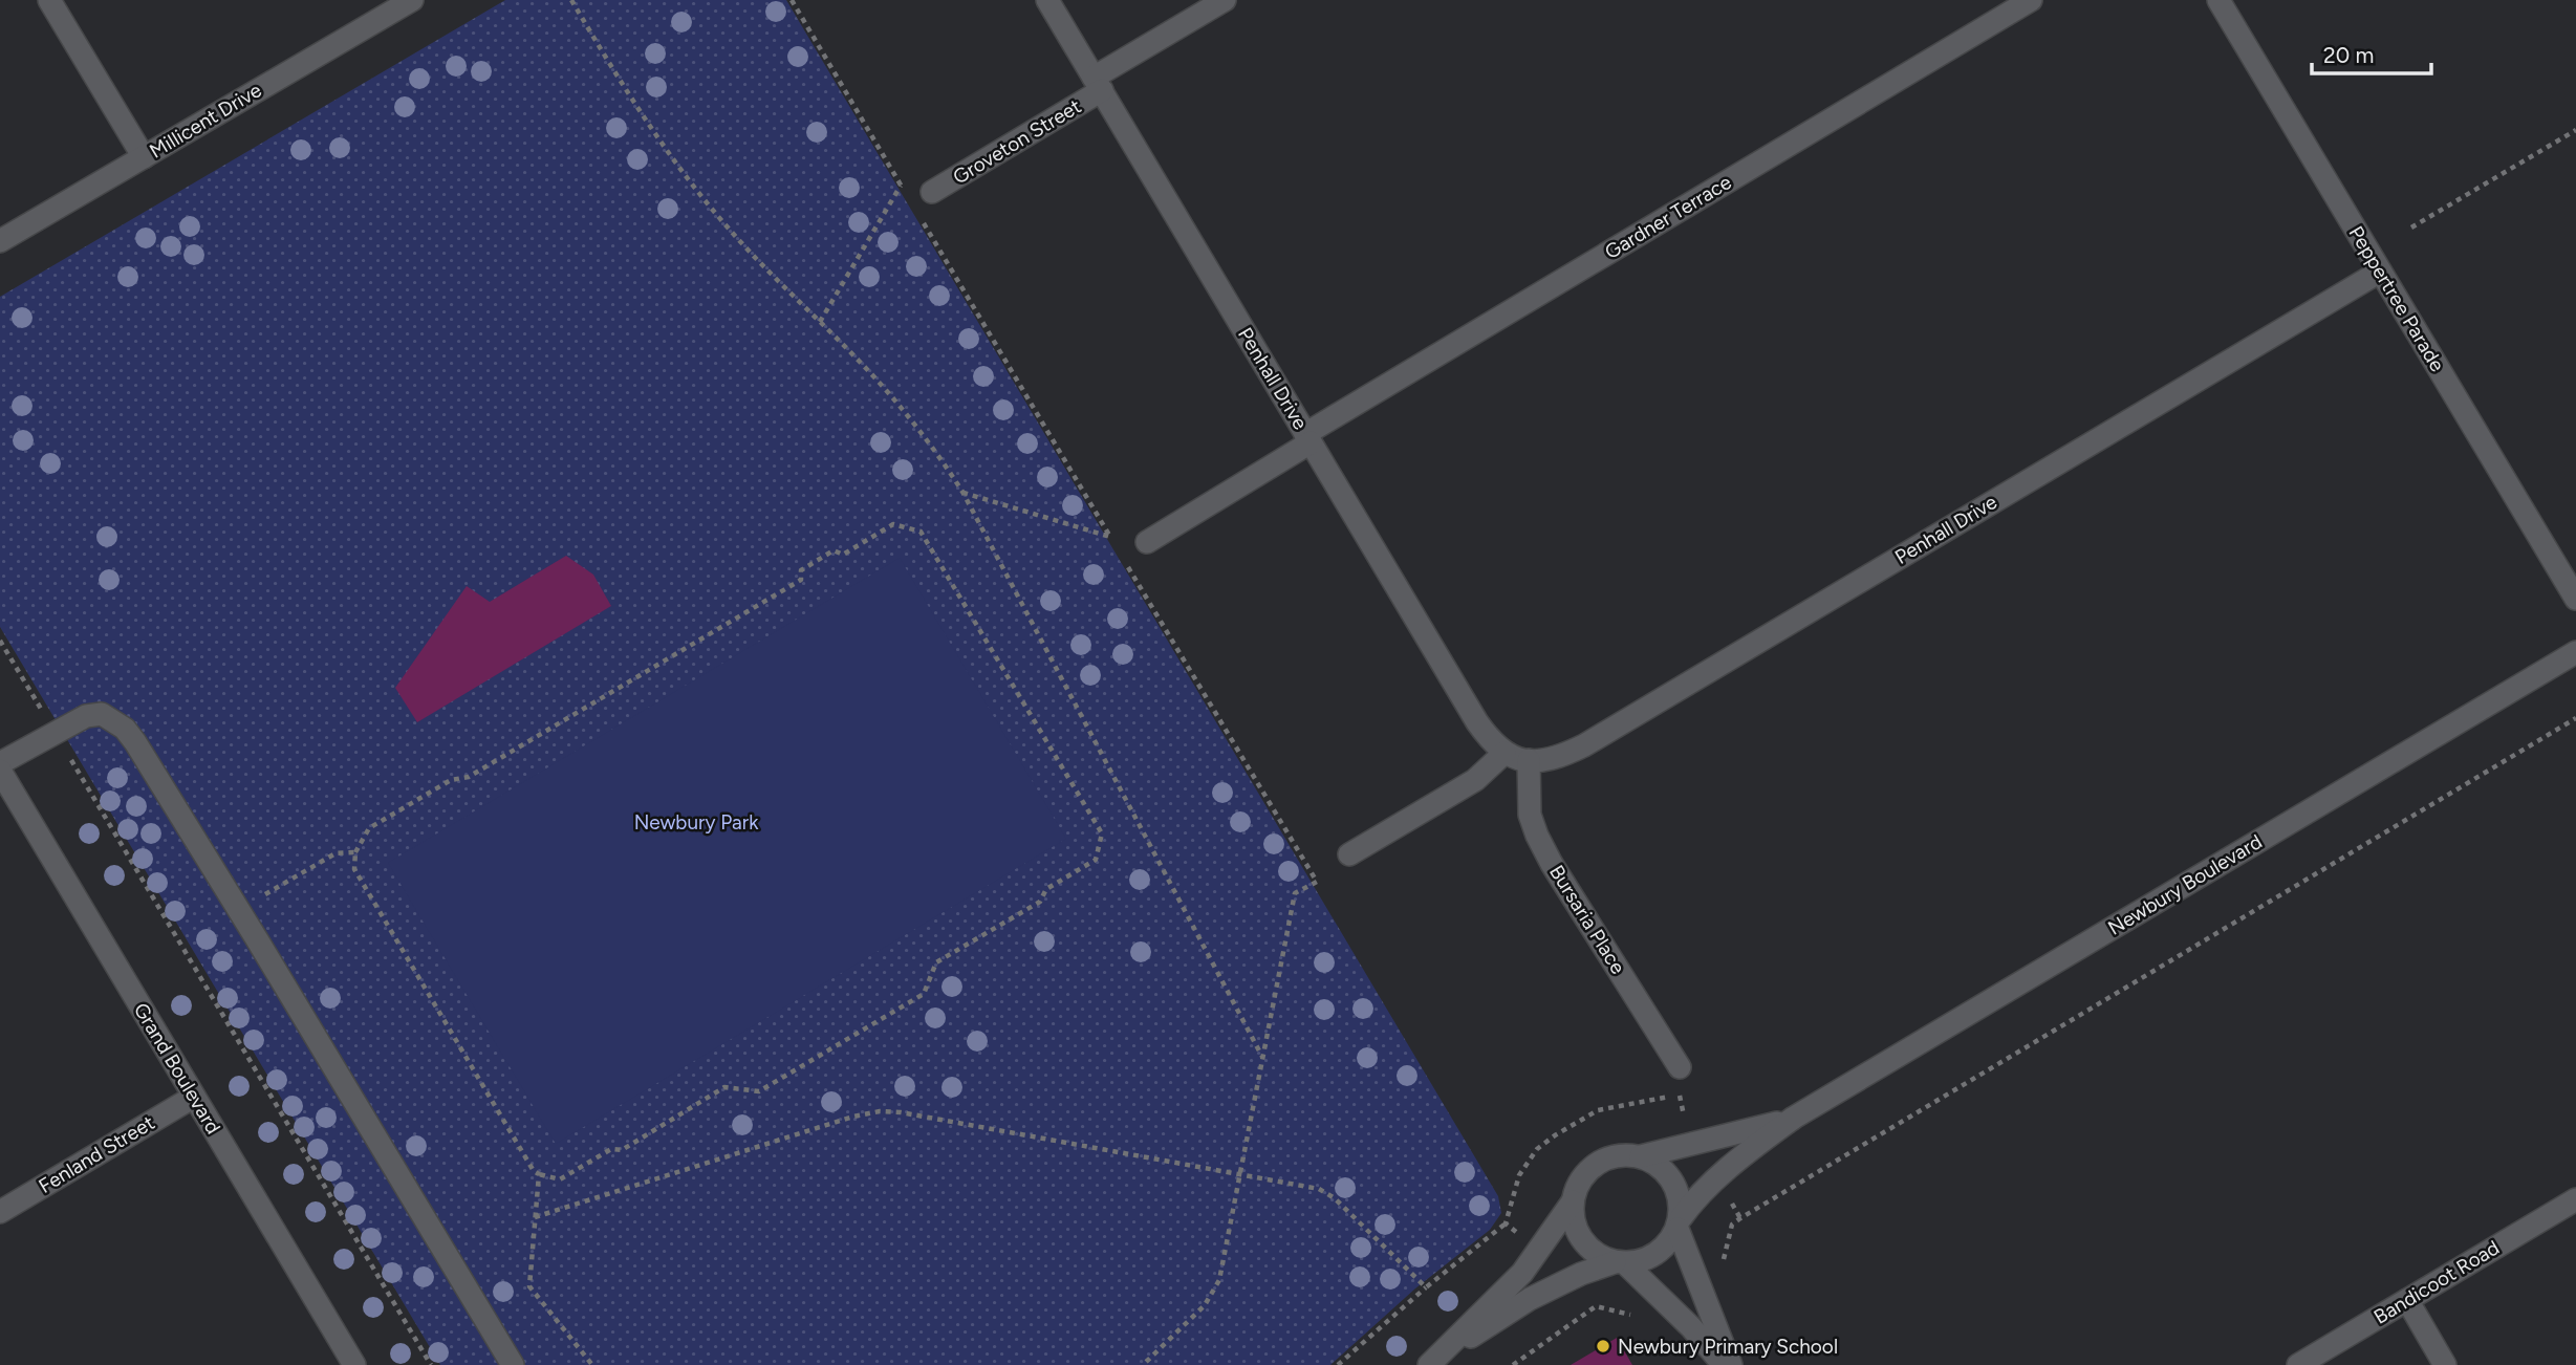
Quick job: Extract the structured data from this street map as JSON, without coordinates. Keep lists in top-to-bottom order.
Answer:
{
  "streets": {
    "street": [
      "Millicent Drive",
      "Groveton Street",
      "Gardner Terrace",
      "Peppertree Parade",
      "Penhall Drive",
      "Newbury Boulevard",
      "Bursaria Place",
      "Grand Boulevard",
      "Fenland Street",
      "Bandicoot Road"
    ]
  },
  "crossings": [
    ["Groveton Street", "Penhall Drive"],
    ["Gardner Terrace", "Penhall Drive"],
    ["Peppertree Parade", "Penhall Drive"],
    ["Penhall Drive", "Bursaria Place"],
    ["Grand Boulevard", "Fenland Street"]
  ],
  "parks": ["Newbury Park"],
  "places": ["Newbury Primary School"],
  "scale_bar": "20 m"
}
